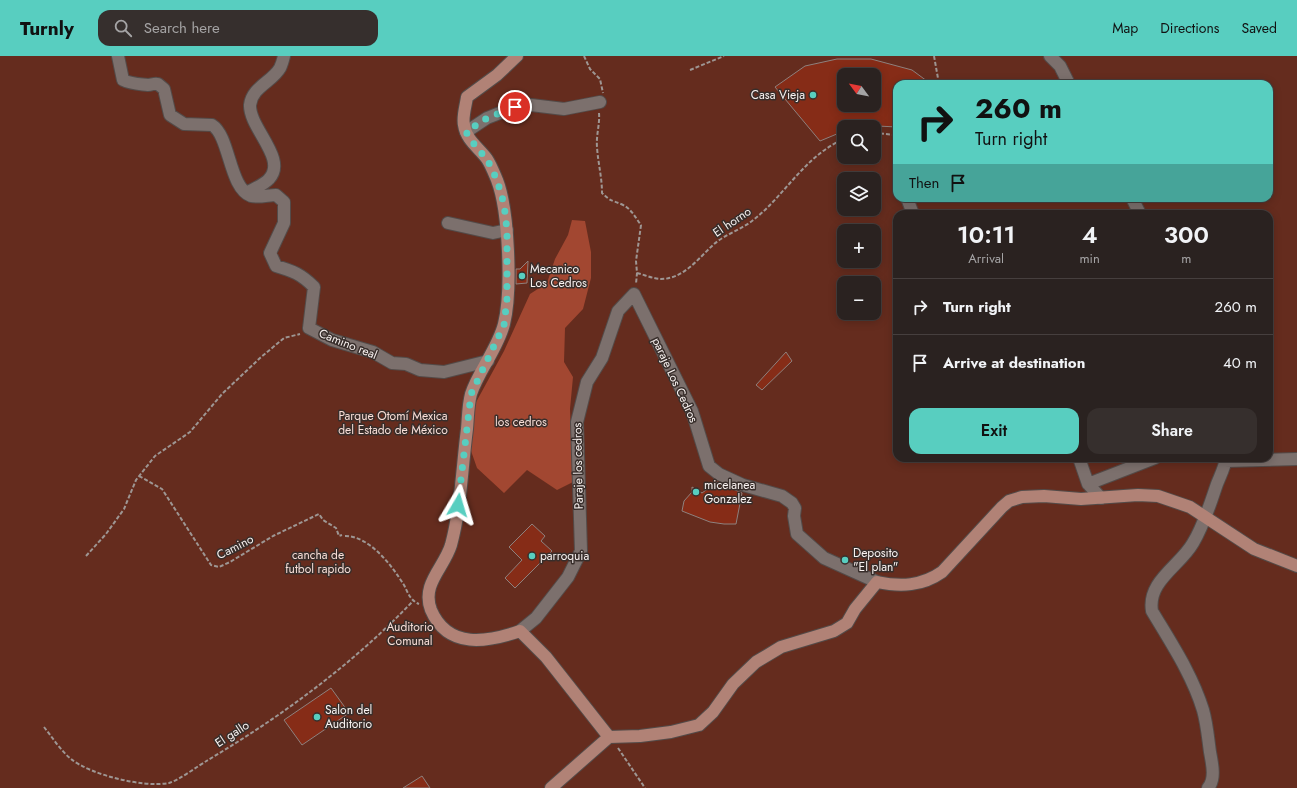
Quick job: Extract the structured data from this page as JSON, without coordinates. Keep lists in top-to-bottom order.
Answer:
{
  "streets": {
    "street": ["Camino real", "paraje Los Cedros", "Paraje los cedros"],
    "path": ["El horno", "Camino", "El gallo"]
  },
  "crossings": [
    ["paraje Los Cedros", "Paraje los cedros"],
    ["Camino", "El gallo"]
  ],
  "parks": [
    "Parque Otomí Mexica del Estado de México",
    "los cedros",
    "cancha de futbol rapido",
    "Auditorio Comunal"
  ],
  "places": [
    "Casa Vieja",
    "Mecanico Los Cedros",
    "micelanea Gonzalez",
    "parroquia",
    "Deposito \"El plan\"",
    "Salon del Auditorio"
  ],
  "north": "top left",
  "page": {
    "header": "Turnly",
    "search": "Search here",
    "nav": ["Map", "Directions", "Saved"],
    "map_buttons": ["+", "−"],
    "turn": ["260 m", "Turn right"],
    "then": "Then",
    "eta": [
      "10:11",
      "Arrival",
      "4",
      "min",
      "300",
      "m"
    ],
    "list": [
      {
        "name": "Turn right",
        "value": "260 m"
      },
      {
        "name": "Arrive at destination",
        "value": "40 m"
      }
    ],
    "buttons": ["Exit", "Share"]
  }
}
